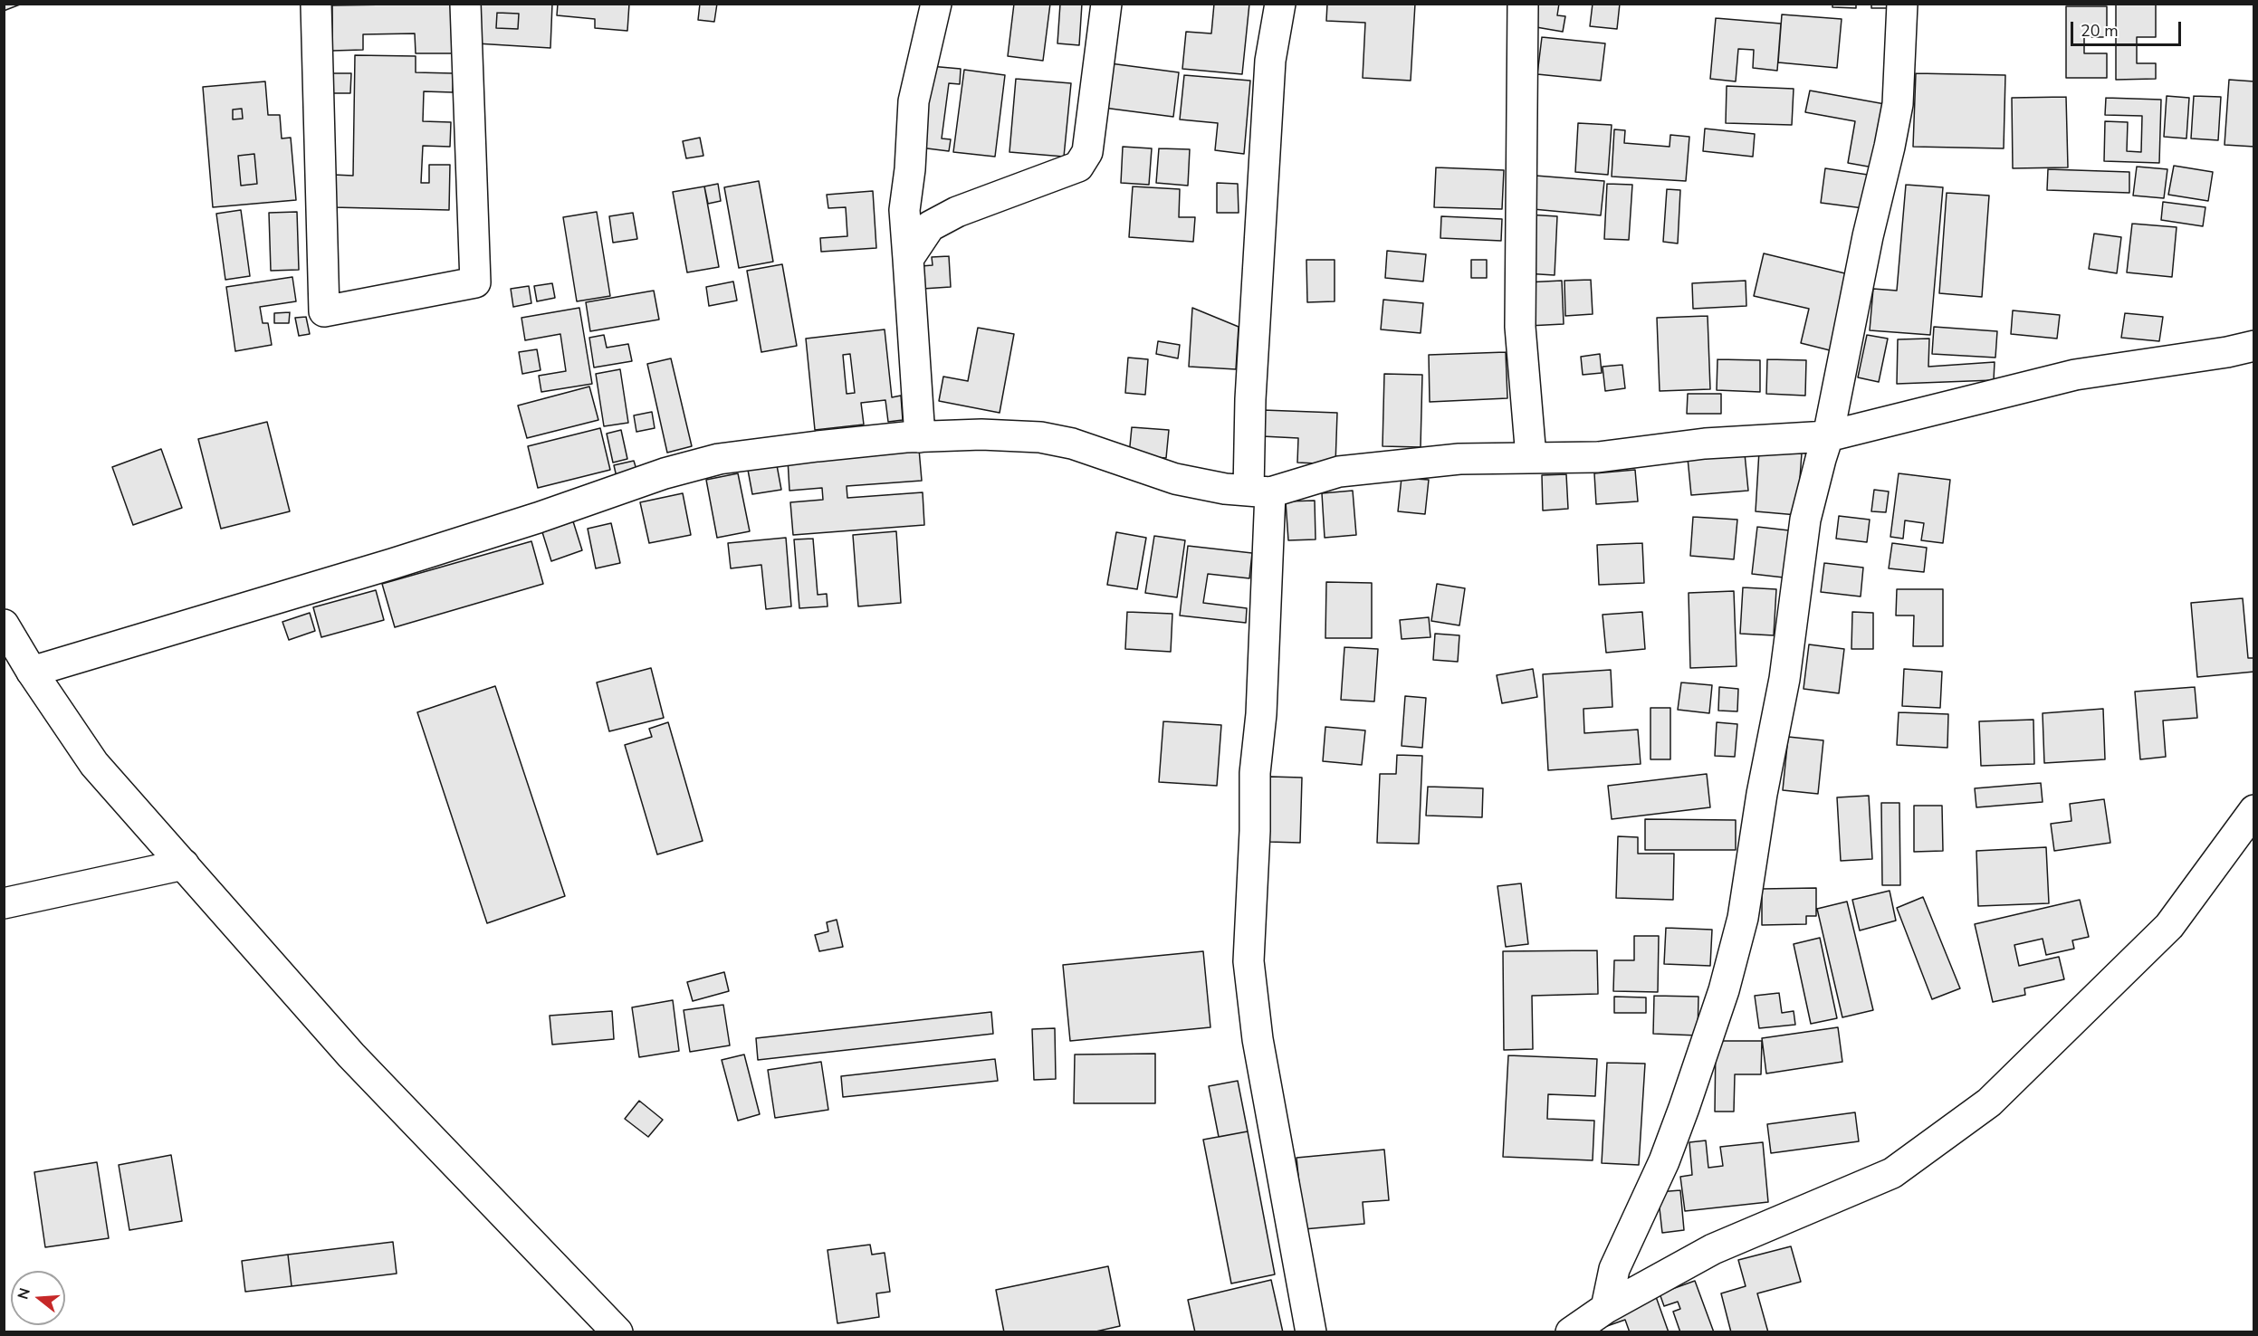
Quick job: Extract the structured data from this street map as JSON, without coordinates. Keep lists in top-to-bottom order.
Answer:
{
  "scale_bar": "20 m",
  "north": "left"
}
